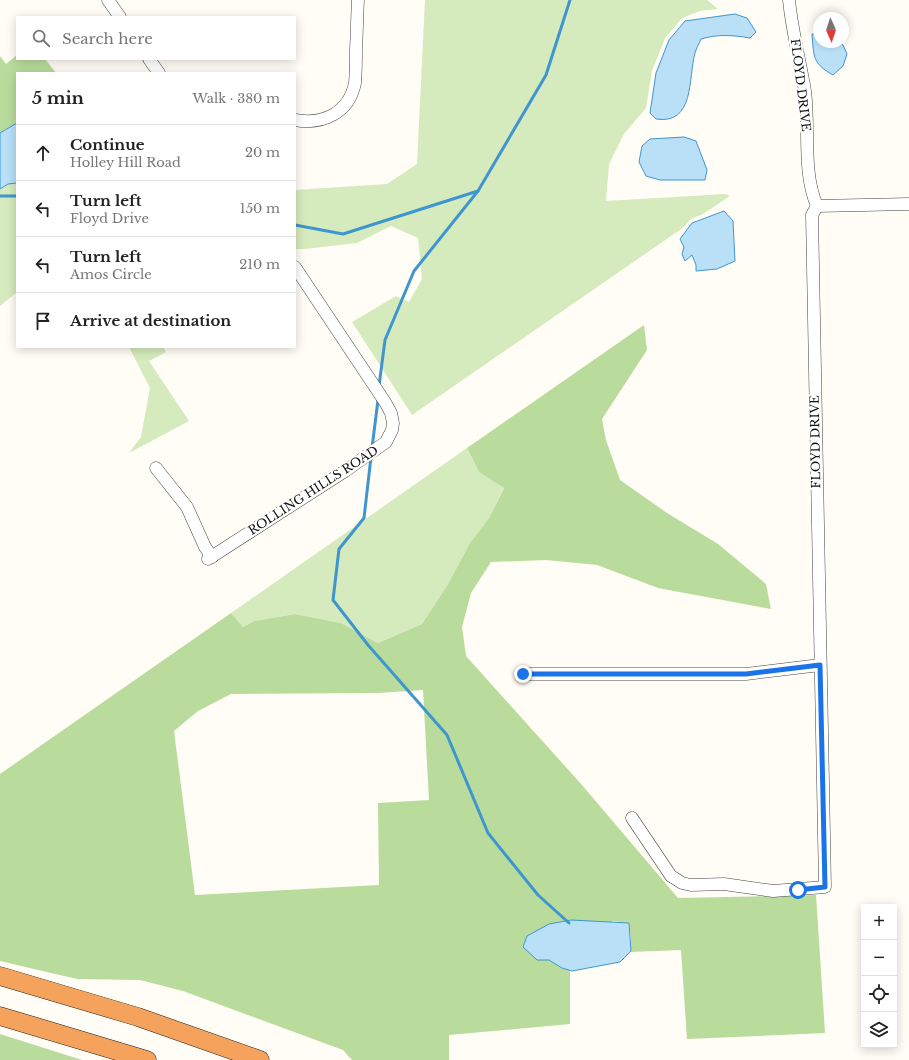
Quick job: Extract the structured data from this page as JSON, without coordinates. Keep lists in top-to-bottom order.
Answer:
{
  "streets": {
    "street": ["FLOYD DRIVE", "ROLLING HILLS ROAD"]
  },
  "north": "bottom",
  "page": {
    "search": "Search here",
    "heading": ["5 min", "Walk · 380 m"],
    "list": [
      ["Continue", "Holley Hill Road", "20 m"],
      ["Turn left", "Floyd Drive", "150 m"],
      ["Turn left", "Amos Circle", "210 m"],
      "Arrive at destination"
    ],
    "map_buttons": ["+", "−"]
  }
}
